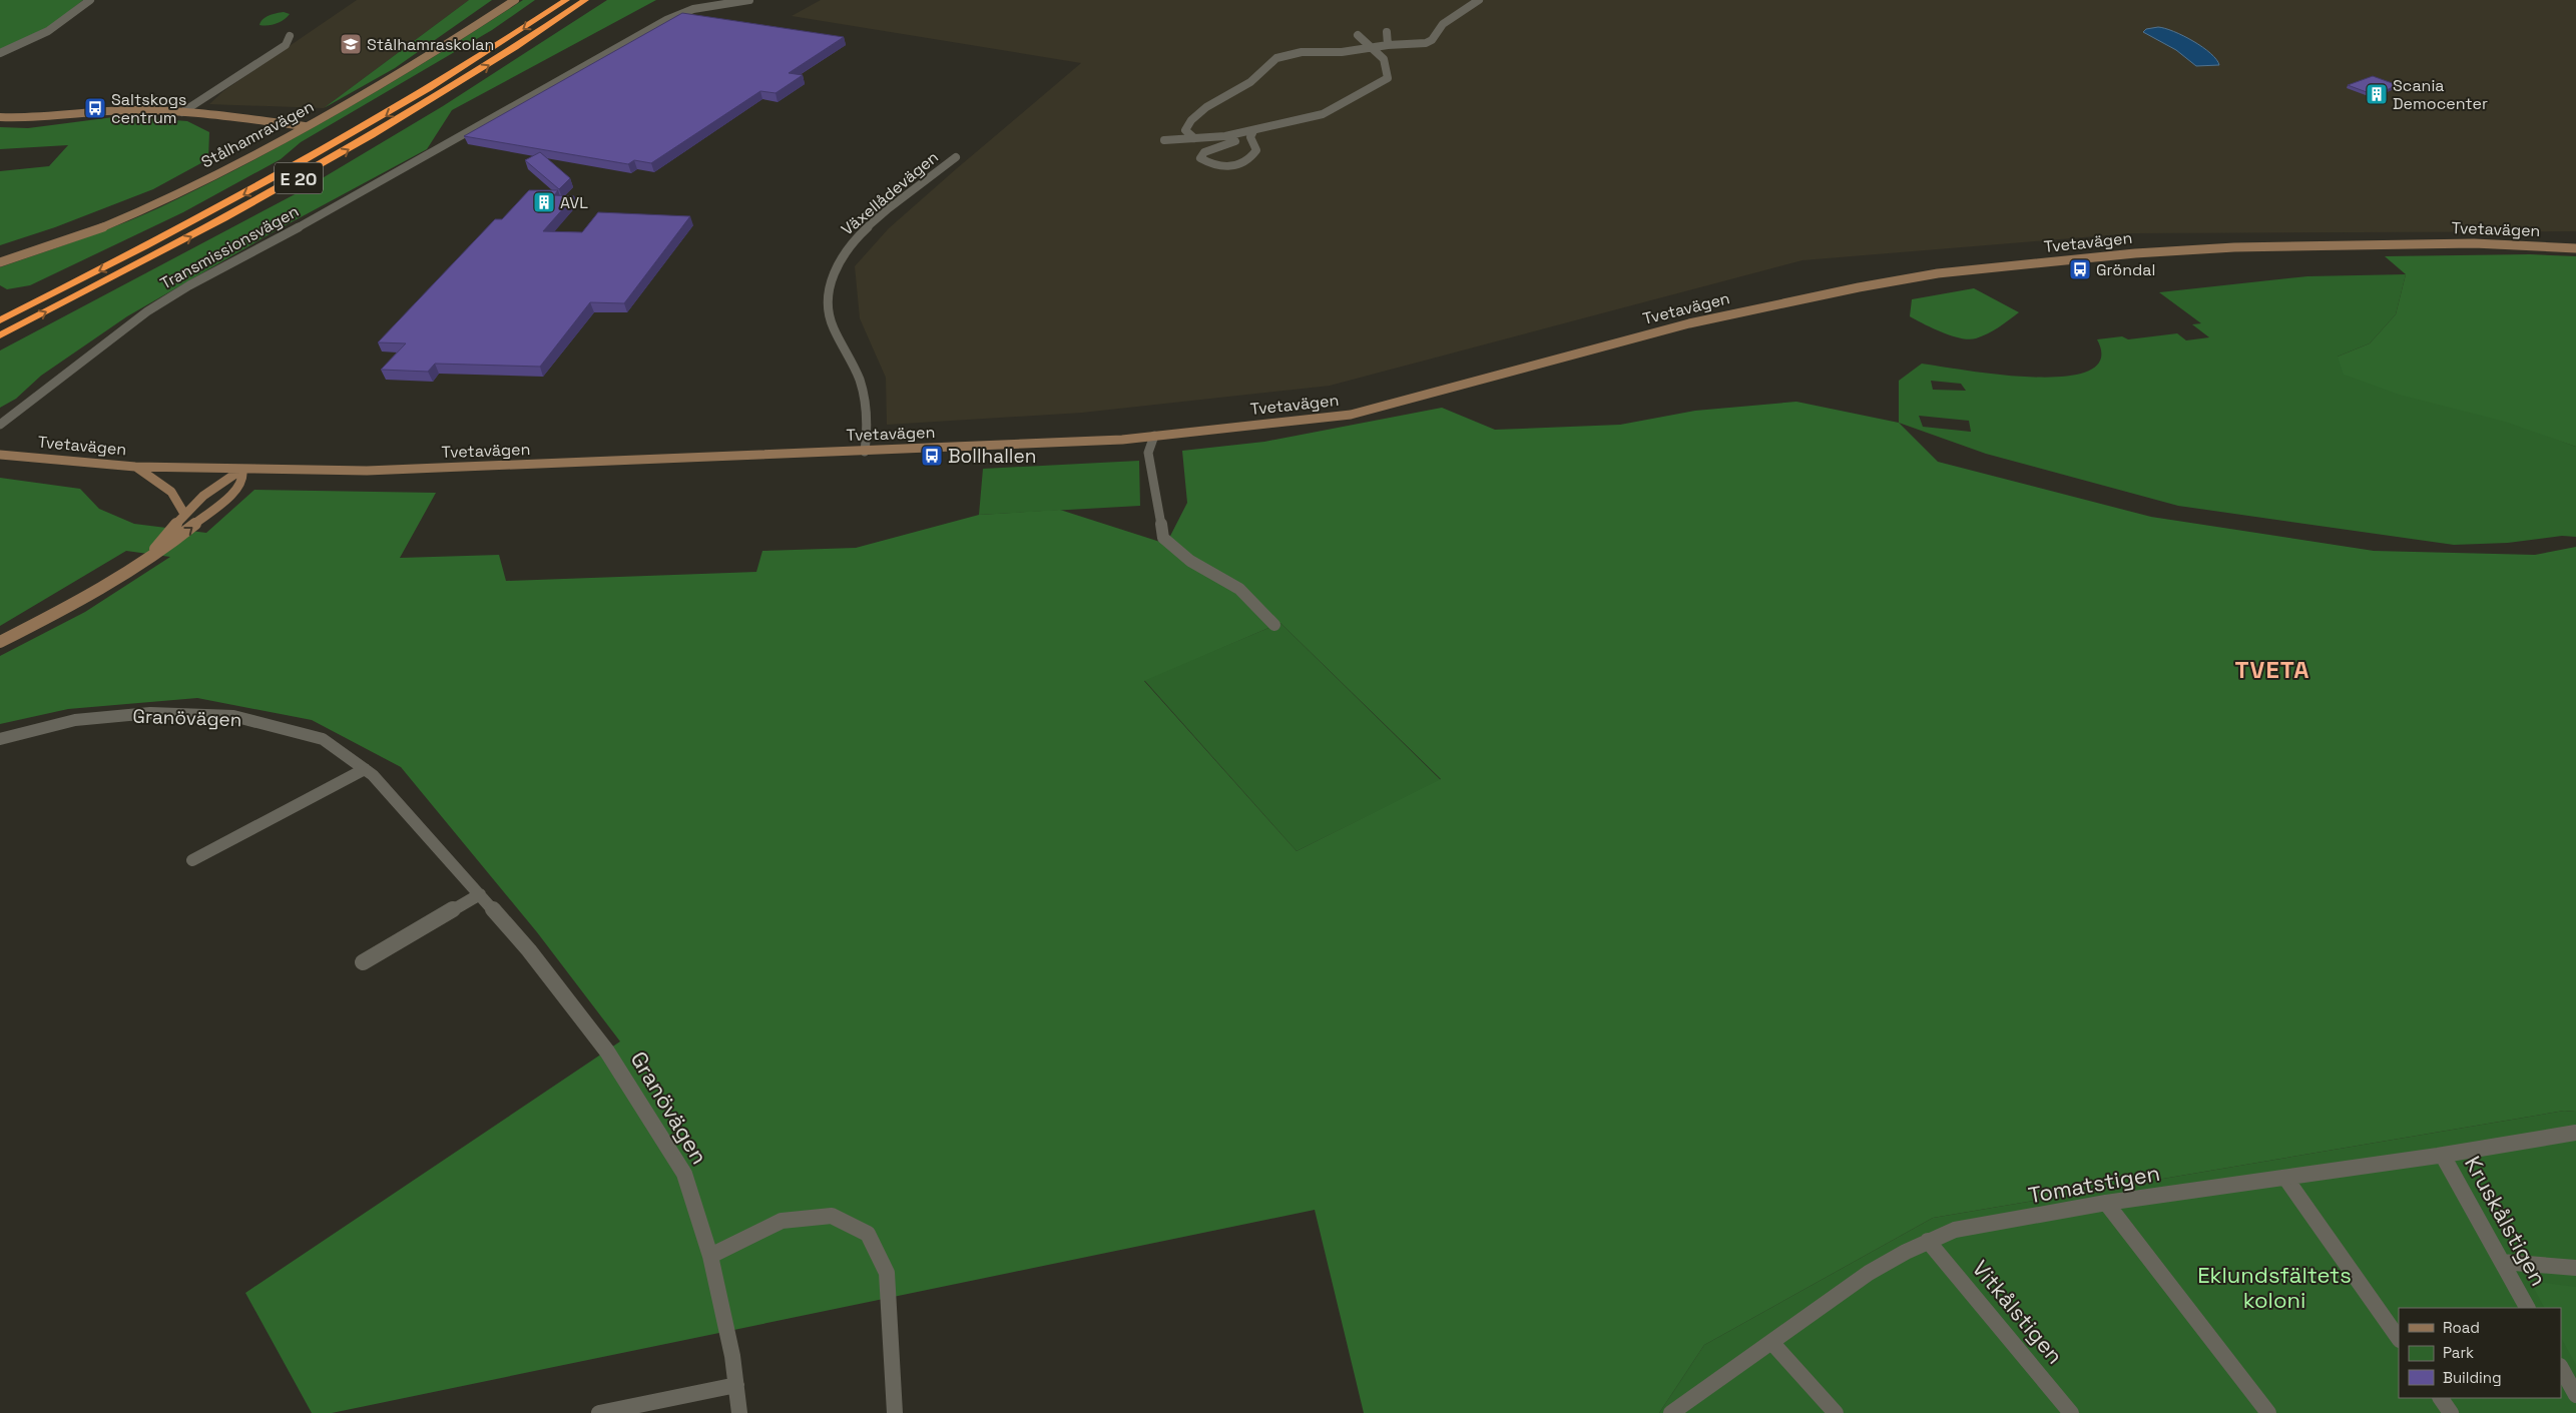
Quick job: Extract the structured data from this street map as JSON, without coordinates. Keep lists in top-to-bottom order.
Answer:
{
  "streets": {
    "highway": ["E 20"],
    "main road": ["Stålhamravägen", "Tvetavägen"],
    "street": [
      "Växellådevägen",
      "Transmissionsvägen",
      "Granövägen",
      "Tomatstigen",
      "Kruskålstigen",
      "Vitkålstigen"
    ]
  },
  "crossings": [
    ["Växellådevägen", "Tvetavägen"],
    ["Tomatstigen", "Kruskålstigen"],
    ["Tomatstigen", "Vitkålstigen"]
  ],
  "districts": ["TVETA"],
  "parks": ["Eklundsfältets koloni"],
  "places": {
    "school or university": ["Stålhamraskolan"],
    "building": ["Scania Democenter", "AVL"],
    "bus stop": ["Saltskogs centrum", "Gröndal", "Bollhallen"]
  },
  "legend": ["Road", "Park", "Building"]
}
